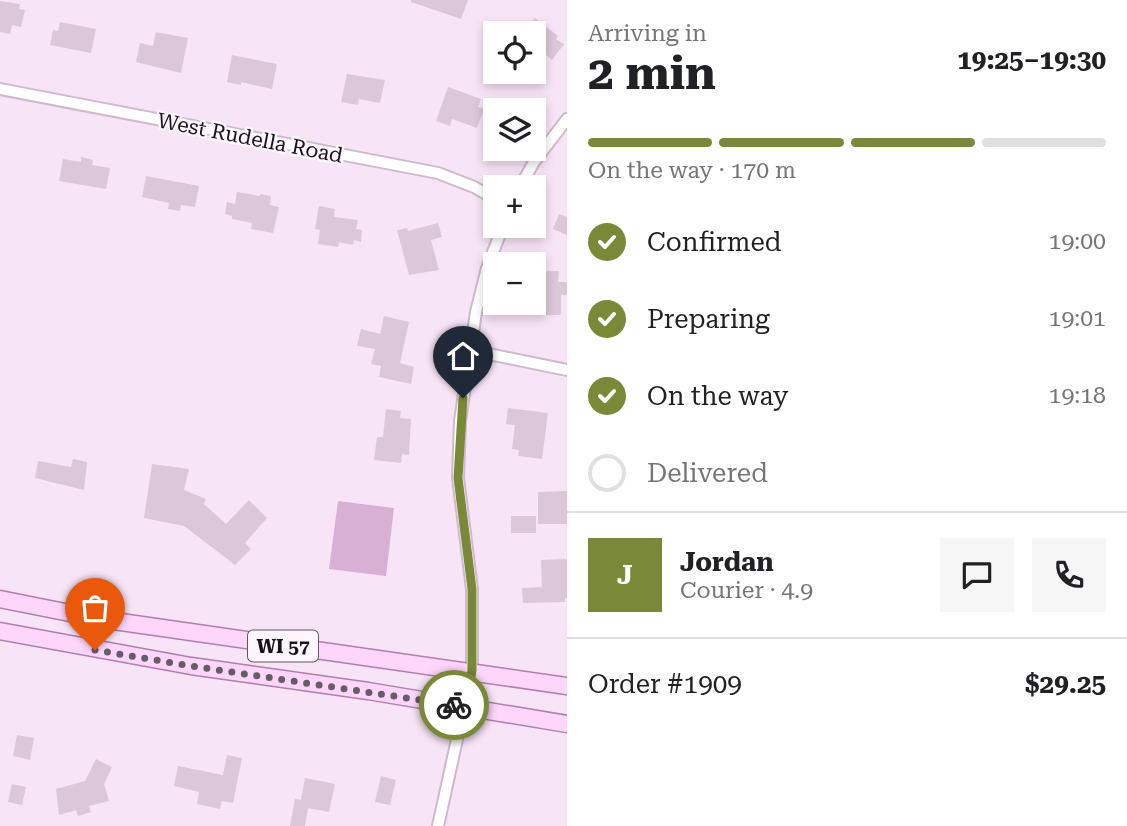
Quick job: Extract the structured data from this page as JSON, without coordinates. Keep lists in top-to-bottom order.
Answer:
{
  "streets": {
    "main road": ["WI 57"],
    "street": ["West Rudella Road"]
  },
  "page": {
    "heading": ["2 min", "Arriving in", "19:25–19:30"],
    "panel": [
      "Jordan",
      "Courier · 4.9",
      "Order #1909",
      "$29.25"
    ],
    "map_buttons": ["+", "−"],
    "bar": "On the way · 170 m",
    "list": [
      ["Confirmed", "19:00"],
      ["Preparing", "19:01"],
      ["On the way", "19:18"],
      "Delivered"
    ],
    "round": "J"
  }
}
